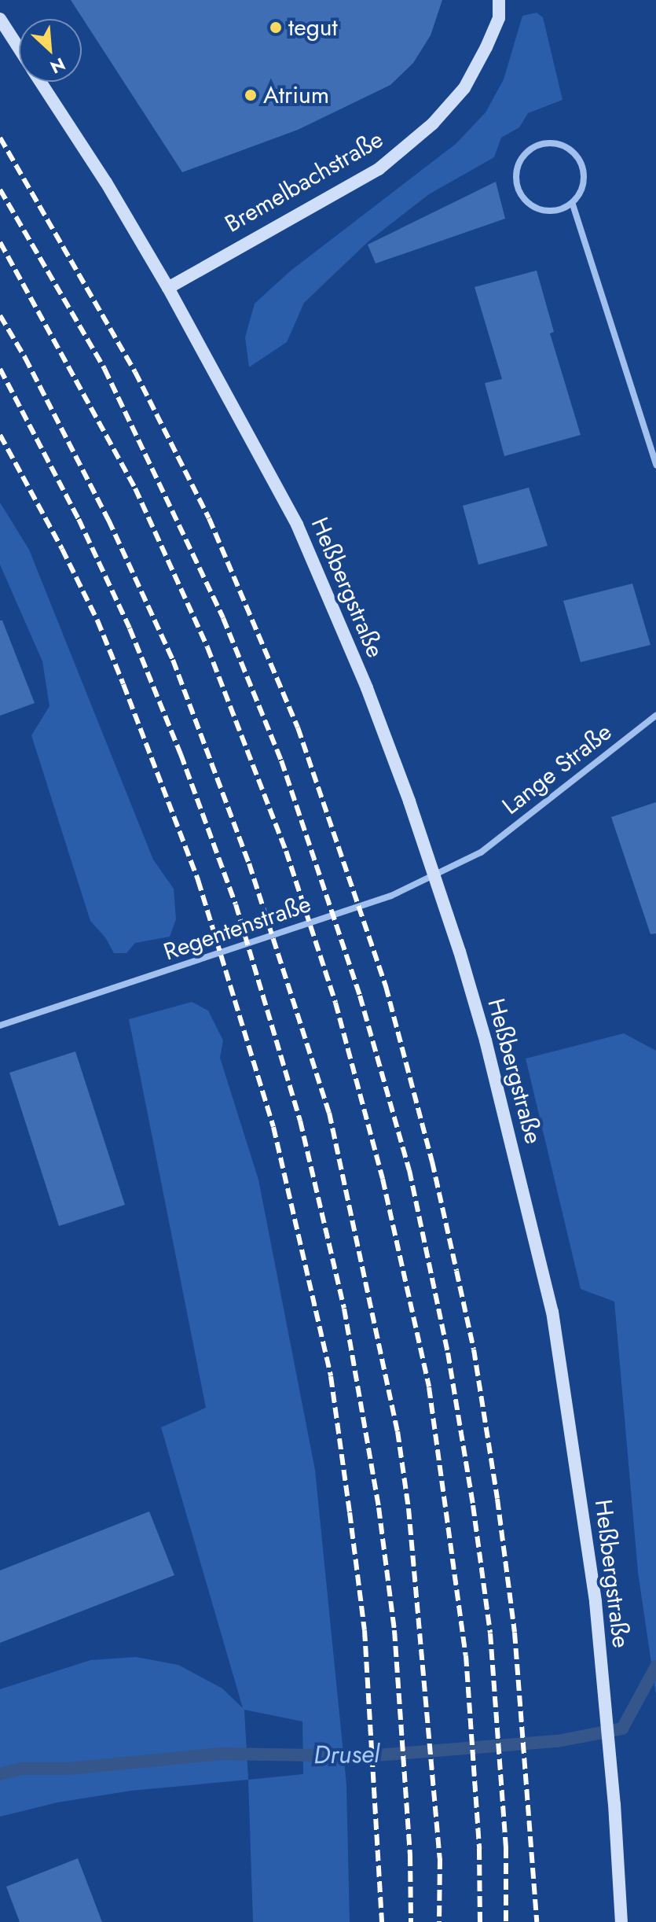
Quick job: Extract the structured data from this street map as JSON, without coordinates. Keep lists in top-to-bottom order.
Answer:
{
  "streets": {
    "main road": ["Bremelbachstraße", "Heßbergstraße"],
    "street": ["Lange Straße", "Regentenstraße"]
  },
  "crossings": [
    ["Bremelbachstraße", "Heßbergstraße"],
    ["Lange Straße", "Regentenstraße"]
  ],
  "water": ["Drusel"],
  "places": ["tegut", "Atrium"],
  "north": "bottom right"
}
